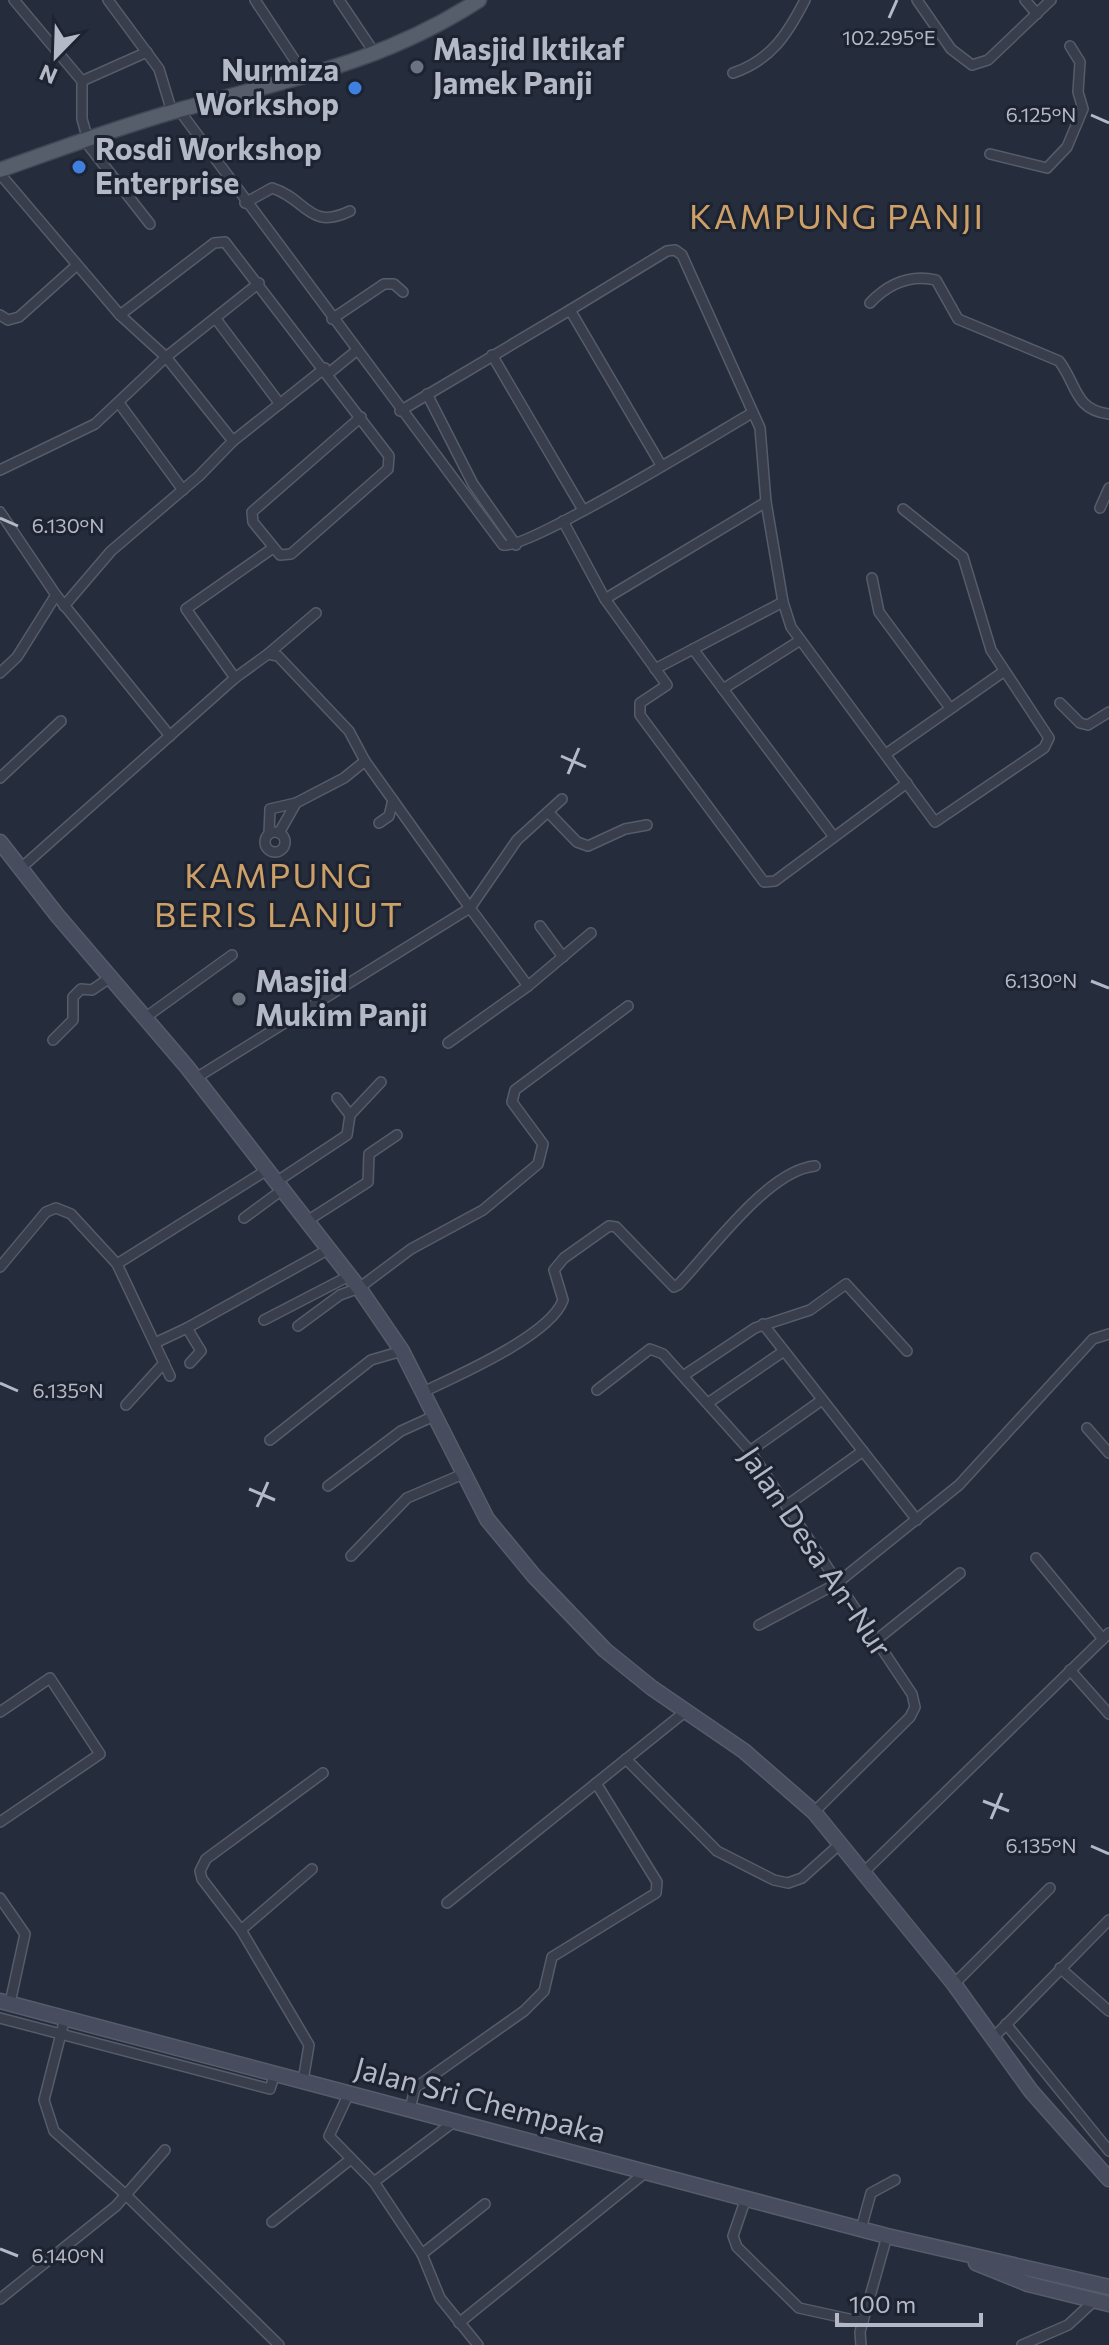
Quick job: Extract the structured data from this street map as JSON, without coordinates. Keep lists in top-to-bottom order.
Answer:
{
  "streets": {
    "street": ["Jalan Desa An-Nur", "Jalan Sri Chempaka"]
  },
  "districts": ["KAMPUNG PANJI", "KAMPUNG BERIS LANJUT"],
  "places": [
    "Masjid Iktikaf Jamek Panji",
    "Nurmiza Workshop",
    "Rosdi Workshop Enterprise",
    "Masjid Mukim Panji"
  ],
  "scale_bar": "100 m",
  "north": "bottom left",
  "coordinates": [
    "102.295°E",
    "6.125°N",
    "6.130°N",
    "6.135°N",
    "6.140°N"
  ]
}
